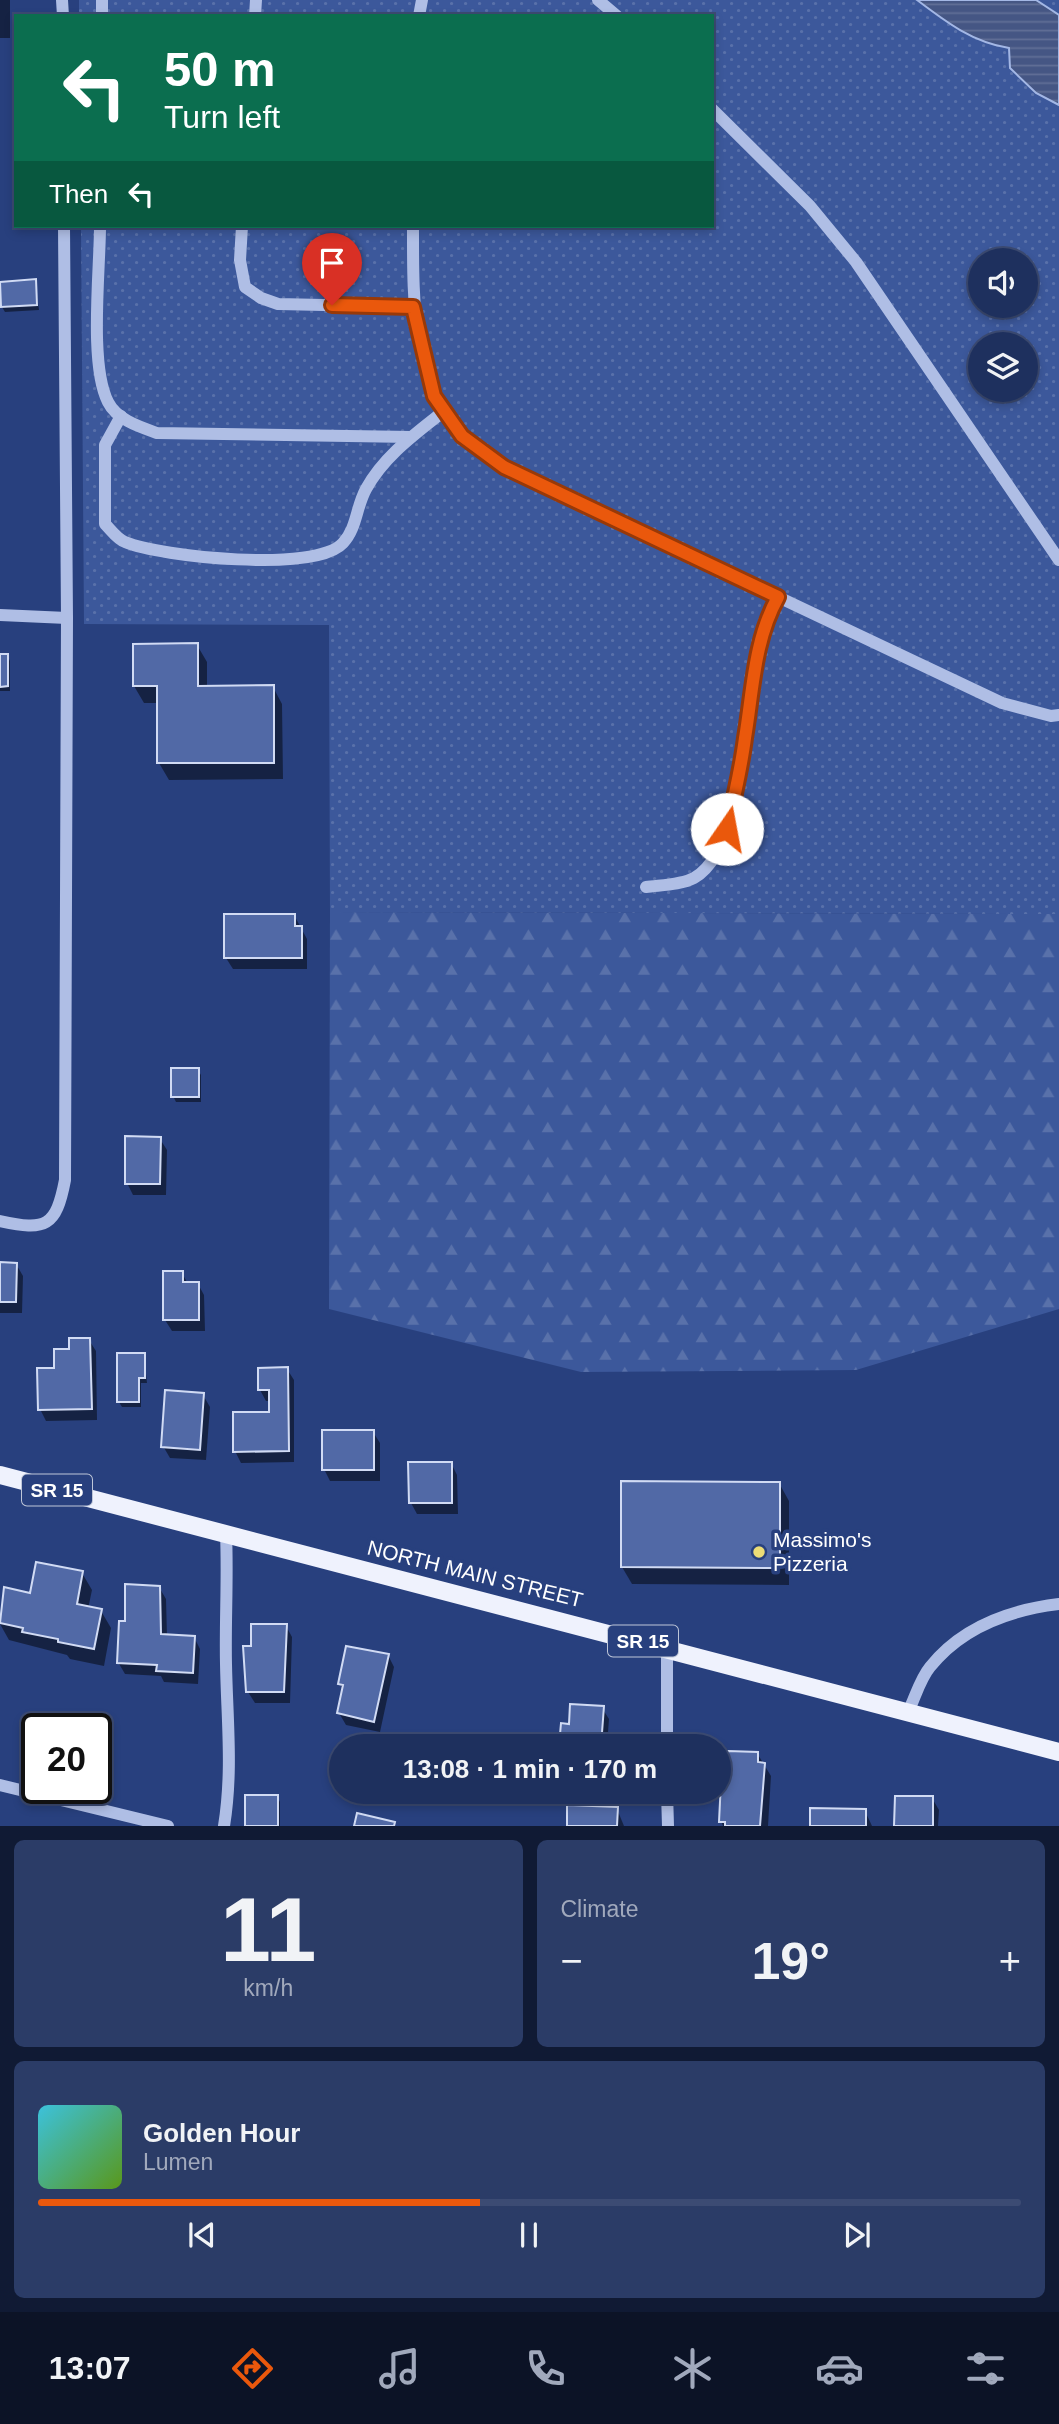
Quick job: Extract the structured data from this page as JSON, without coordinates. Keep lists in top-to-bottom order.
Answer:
{
  "streets": {
    "main road": ["SR 15", "NORTH MAIN STREET"]
  },
  "places": ["Massimo's Pizzeria"],
  "page": {
    "turn": ["50 m", "Turn left"],
    "then": "Then",
    "limit": "20",
    "trip": "13:08 · 1 min · 170 m",
    "tile": [
      ["11", "km/h"],
      "Climate"
    ],
    "heat": ["−", "19°", "+"],
    "song": ["Golden Hour", "Lumen"],
    "tabs": "13:07"
  }
}
